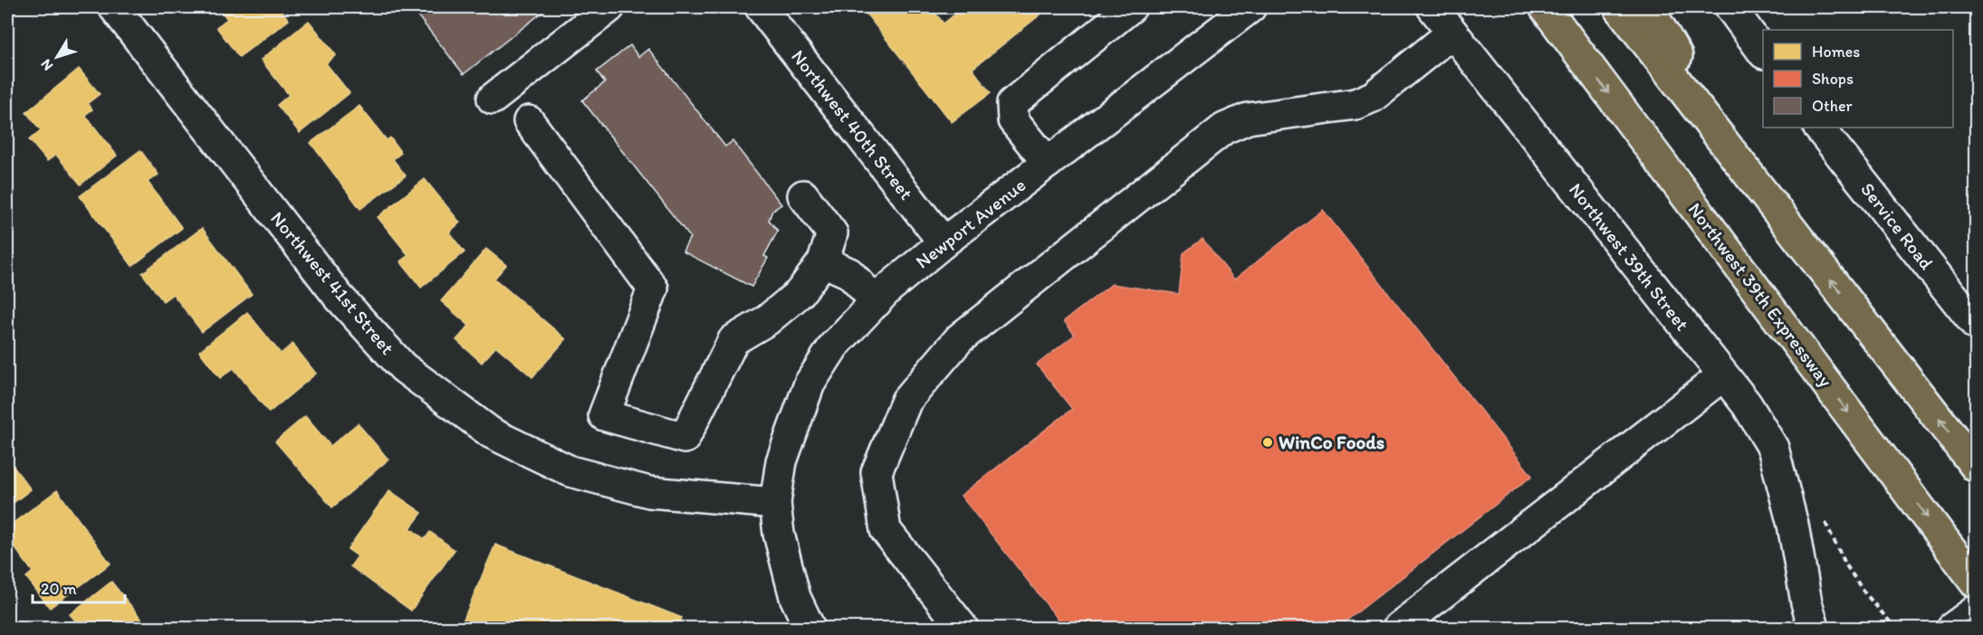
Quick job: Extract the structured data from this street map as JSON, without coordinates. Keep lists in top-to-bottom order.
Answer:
{
  "streets": {
    "highway": ["Northwest 39th Expressway"],
    "street": [
      "Northwest 40th Street",
      "Newport Avenue",
      "Service Road",
      "Northwest 39th Street",
      "Northwest 41st Street"
    ]
  },
  "crossings": [
    ["Northwest 40th Street", "Newport Avenue"],
    ["Newport Avenue", "Northwest 41st Street"]
  ],
  "places": ["WinCo Foods"],
  "legend": ["Homes", "Shops", "Other"],
  "scale_bar": "20 m",
  "north": "bottom left"
}
